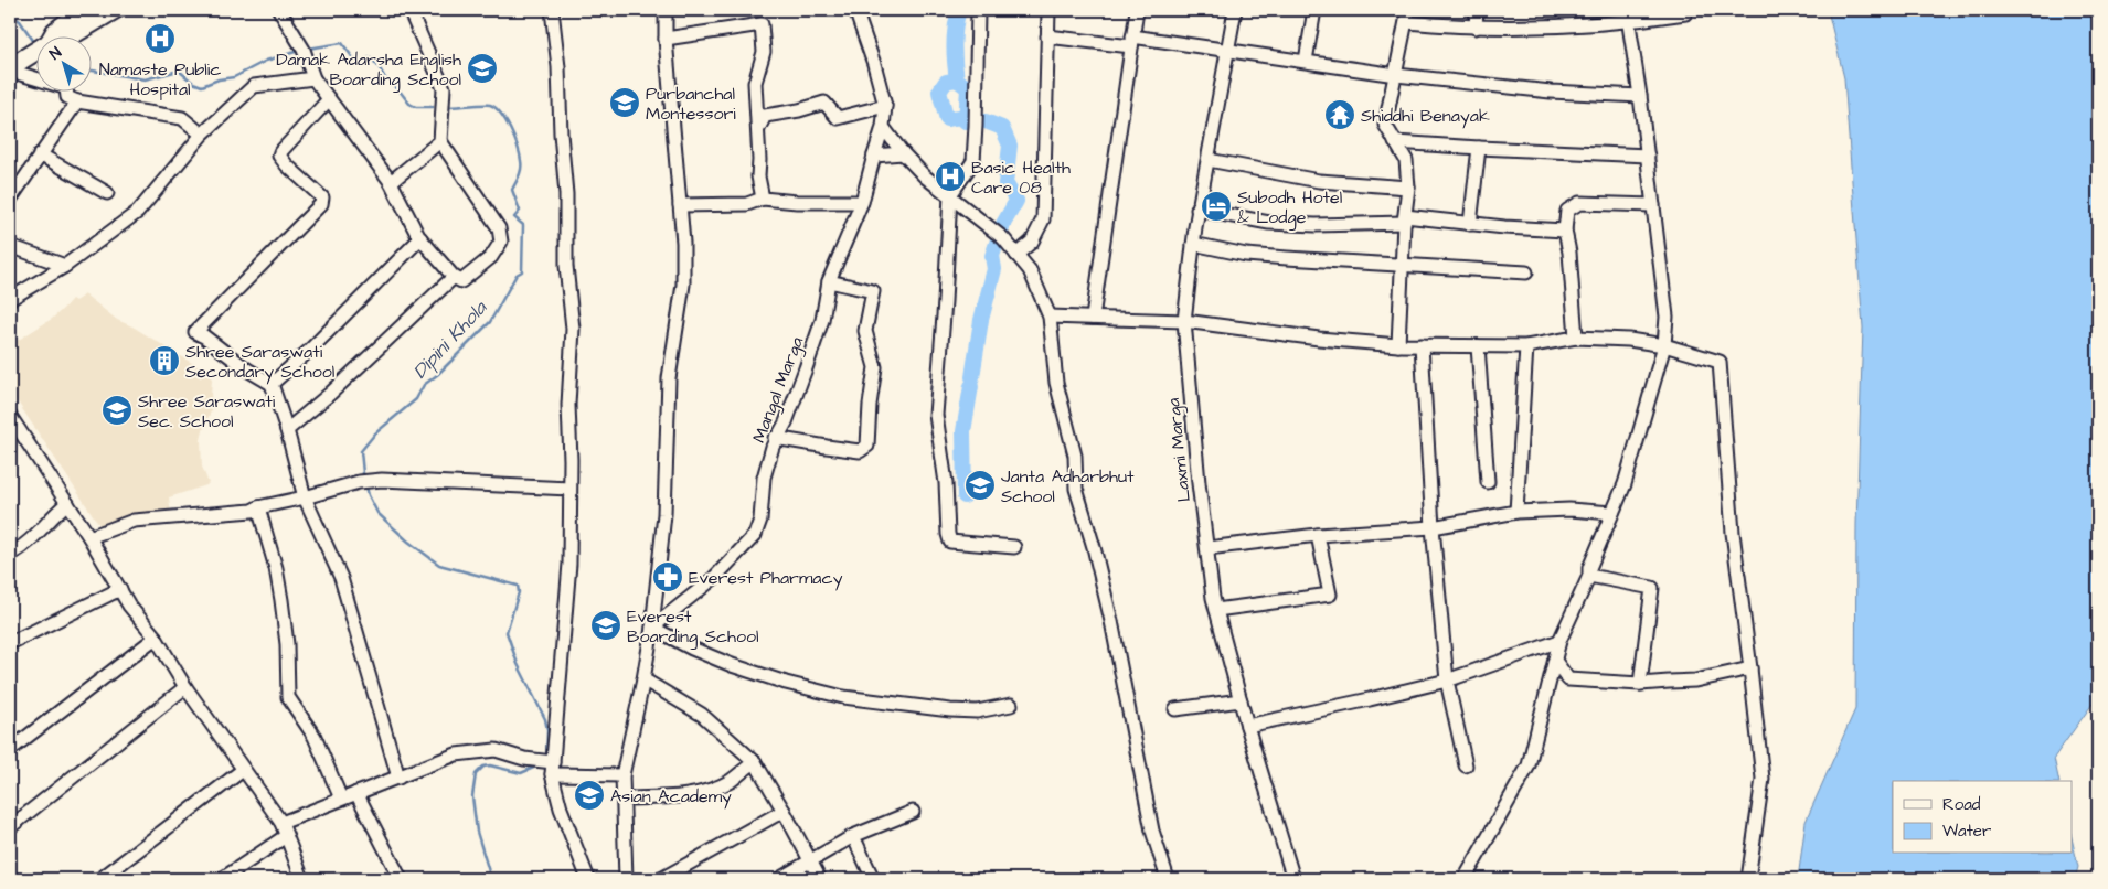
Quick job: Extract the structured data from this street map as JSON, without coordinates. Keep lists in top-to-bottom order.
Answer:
{
  "streets": {
    "street": ["Mangal Marga", "Laxmi Marga"]
  },
  "water": ["Dipini Khola"],
  "places": {
    "hospital": ["Namaste Public Hospital", "Basic Health Care 08"],
    "school or university": [
      "Damak Adarsha English Boarding School",
      "Purbanchal Montessori",
      "Shree Saraswati Sec. School",
      "Janta Adharbhut School",
      "Everest Boarding School",
      "Asian Academy"
    ],
    "temple": ["Shiddhi Benayak"],
    "hotel": ["Subodh Hotel & Lodge"],
    "building": ["Shree Saraswati Secondary School"],
    "pharmacy": ["Everest Pharmacy"]
  },
  "legend": ["Road", "Water"],
  "north": "top left"
}
